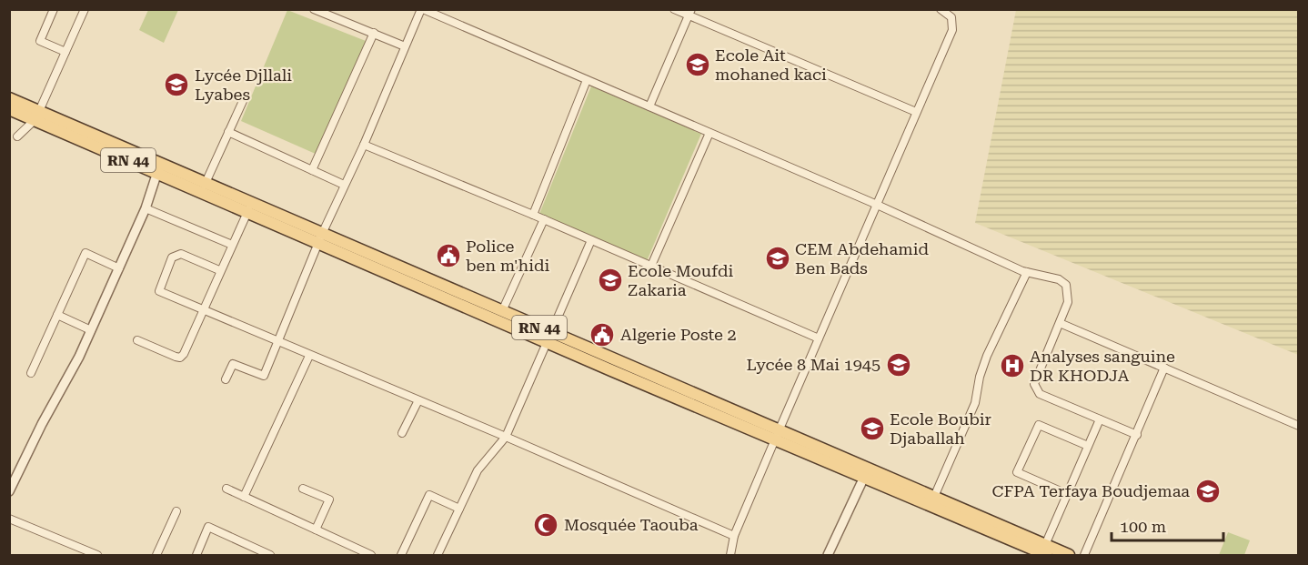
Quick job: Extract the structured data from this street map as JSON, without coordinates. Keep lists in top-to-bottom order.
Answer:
{
  "streets": {
    "main road": ["RN 44"]
  },
  "places": {
    "school or university": [
      "Ecole Ait mohaned kaci",
      "Lycée Djllali Lyabes",
      "CEM Abdehamid Ben Bads",
      "Ecole Moufdi Zakaria",
      "Lycée 8 Mai 1945",
      "Ecole Boubir Djaballah",
      "CFPA Terfaya Boudjemaa"
    ],
    "public building": ["Police ben m'hidi", "Algerie Poste 2"],
    "hospital": ["Analyses sanguine DR KHODJA"],
    "mosque": ["Mosquée Taouba"]
  },
  "scale_bar": "100 m"
}
